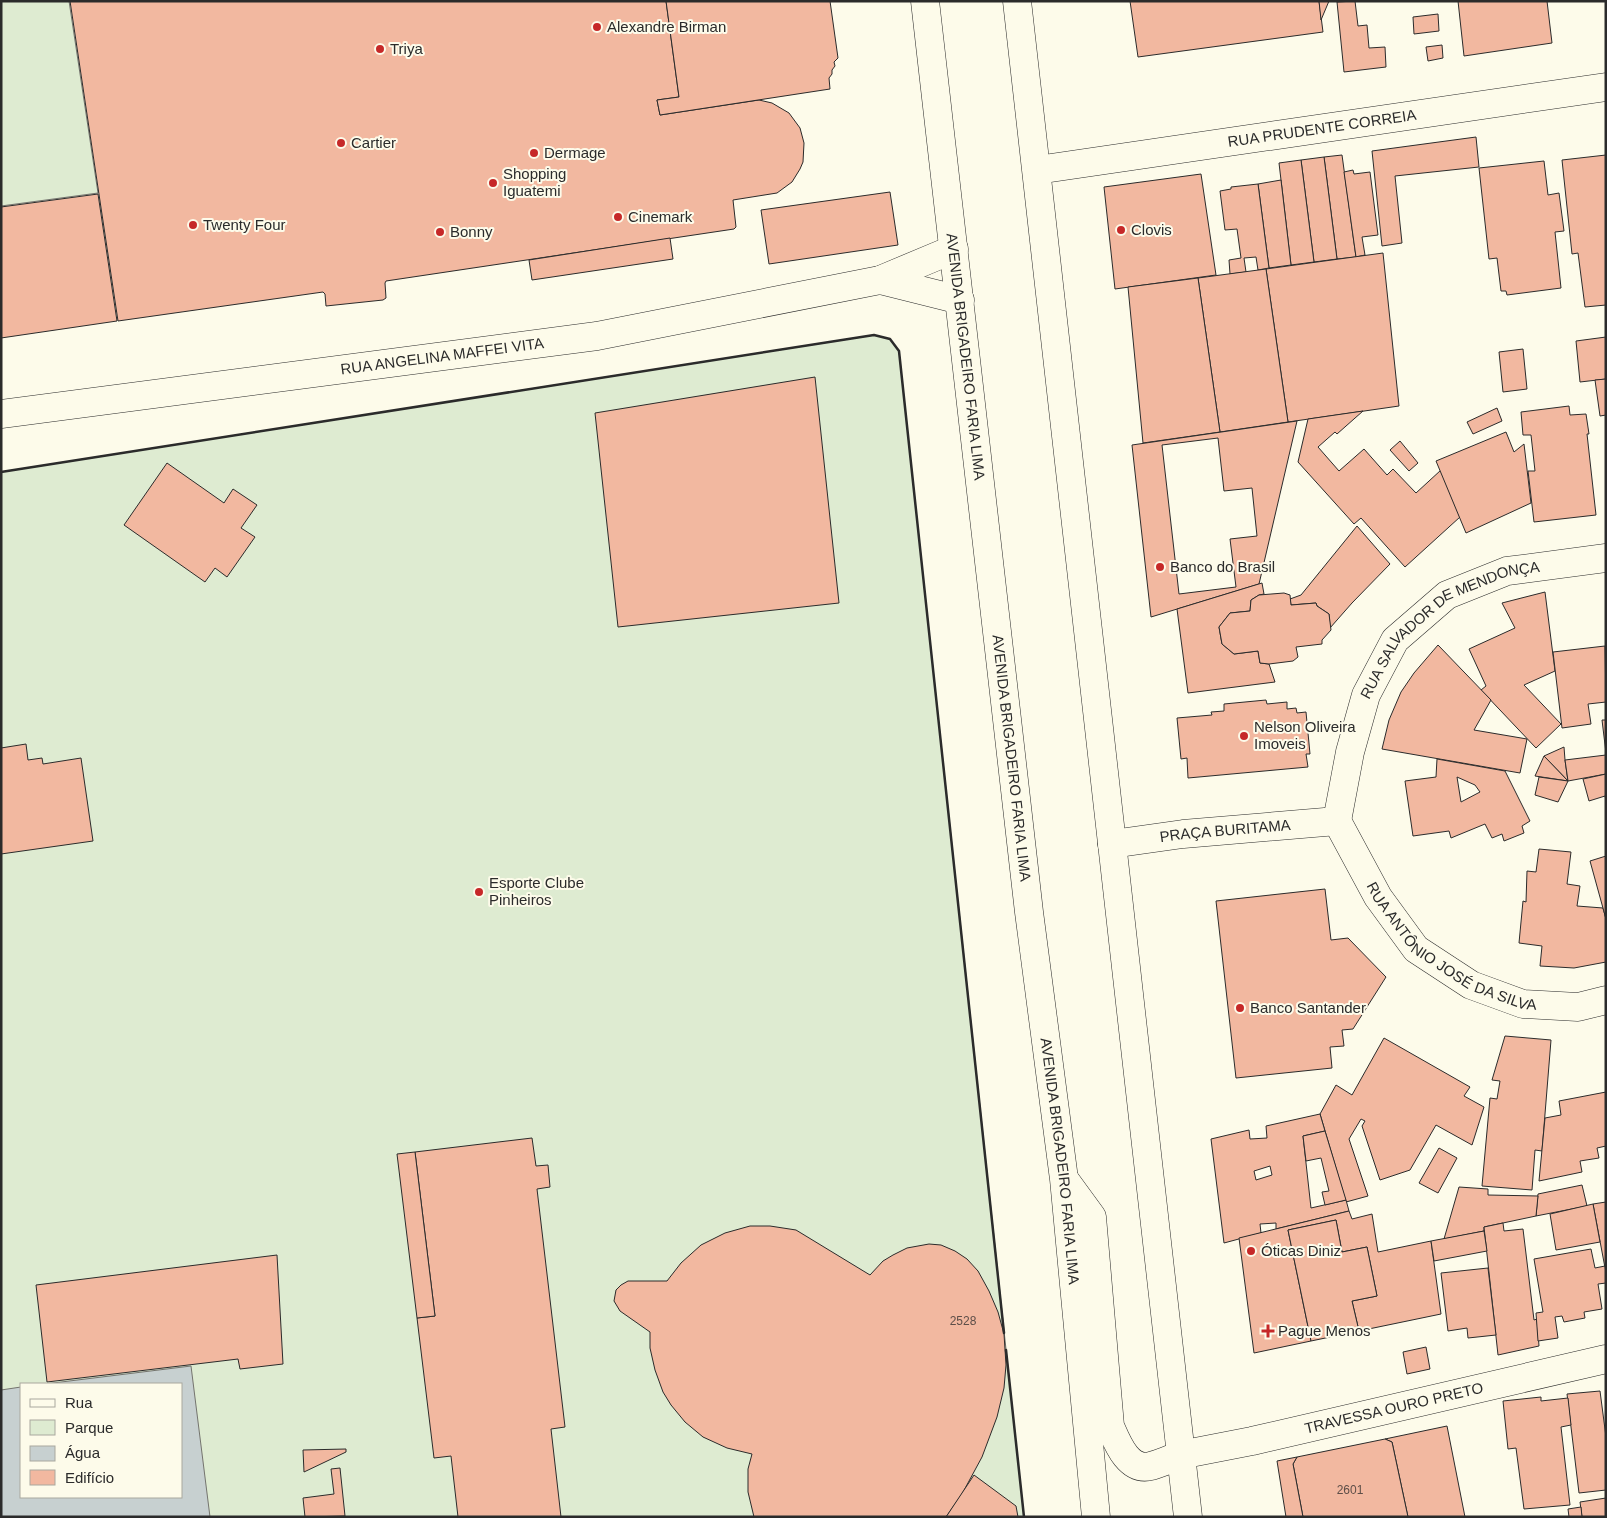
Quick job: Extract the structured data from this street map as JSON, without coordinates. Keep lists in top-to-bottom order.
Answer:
{
  "streets": {
    "main road": [
      "RUA PRUDENTE CORREIA",
      "RUA ANGELINA MAFFEI VITA",
      "AVENIDA BRIGADEIRO FARIA LIMA",
      "RUA SALVADOR DE MENDONÇA",
      "PRAÇA BURITAMA",
      "RUA ANTÔNIO JOSÉ DA SILVA",
      "TRAVESSA OURO PRETO"
    ]
  },
  "crossings": [
    ["RUA ANGELINA MAFFEI VITA", "AVENIDA BRIGADEIRO FARIA LIMA"],
    ["AVENIDA BRIGADEIRO FARIA LIMA", "TRAVESSA OURO PRETO"],
    ["RUA SALVADOR DE MENDONÇA", "PRAÇA BURITAMA"],
    ["RUA SALVADOR DE MENDONÇA", "RUA ANTÔNIO JOSÉ DA SILVA"],
    ["PRAÇA BURITAMA", "RUA ANTÔNIO JOSÉ DA SILVA"]
  ],
  "places": {
    "other": [
      "Alexandre Birman",
      "Triya",
      "Cartier",
      "Dermage",
      "Shopping Iguatemi",
      "Cinemark",
      "Twenty Four",
      "Clovis",
      "Bonny",
      "Banco do Brasil",
      "Nelson Oliveira Imoveis",
      "Esporte Clube Pinheiros",
      "Banco Santander",
      "Óticas Diniz"
    ],
    "health": ["Pague Menos"]
  },
  "house_numbers": ["2528", "2601"],
  "legend": [
    "Rua",
    "Parque",
    "Água",
    "Edifício"
  ]
}
